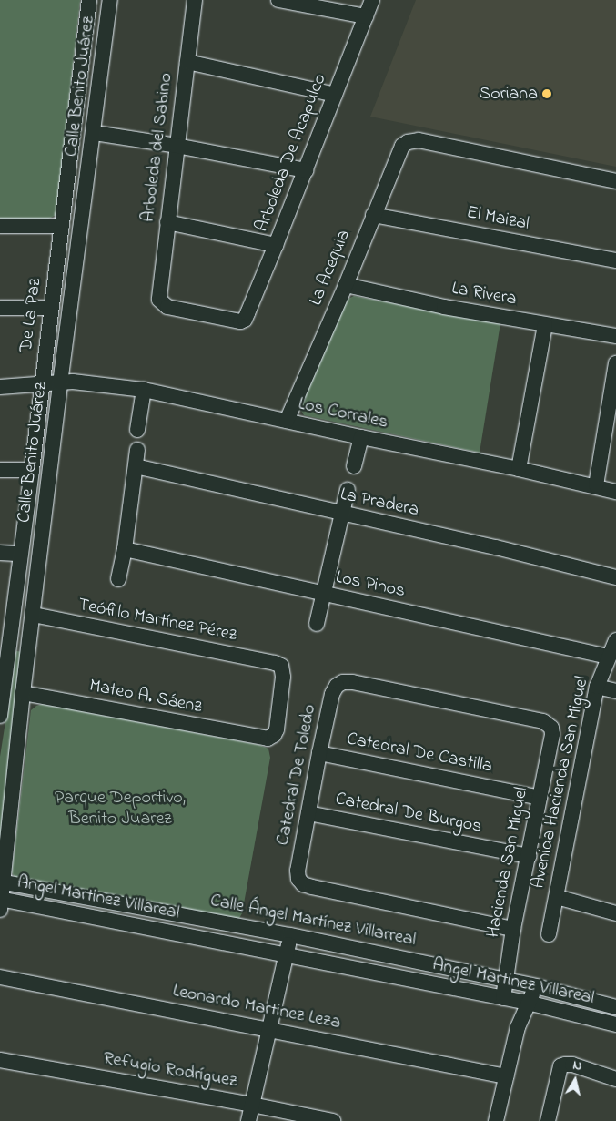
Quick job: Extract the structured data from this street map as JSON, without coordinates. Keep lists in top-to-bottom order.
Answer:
{
  "streets": {
    "street": [
      "Calle Benito Juárez",
      "Arboleda del Sabino",
      "Arboleda De Acapulco",
      "El Maizal",
      "La Acequia",
      "La Rivera",
      "De La Paz",
      "Los Corrales",
      "La Pradera",
      "Los Pinos",
      "Teófilo Martínez Pérez",
      "Mateo A. Sáenz",
      "Catedral De Castilla",
      "Catedral De Toledo",
      "Avenida Hacienda San Miguel",
      "Catedral De Burgos",
      "Hacienda San Miguel",
      "Angel Martinez Villareal",
      "Calle Ángel Martínez Villarreal",
      "Leonardo Martinez Leza",
      "Refugio Rodríguez"
    ]
  },
  "crossings": [
    ["Calle Benito Juárez", "Los Corrales"],
    ["Calle Benito Juárez", "Teófilo Martínez Pérez"],
    ["Calle Benito Juárez", "Mateo A. Sáenz"],
    ["Calle Benito Juárez", "Angel Martinez Villareal"],
    ["Calle Benito Juárez", "Calle Ángel Martínez Villarreal"],
    ["Arboleda del Sabino", "Arboleda De Acapulco"],
    ["El Maizal", "La Acequia"],
    ["La Acequia", "La Rivera"],
    ["La Acequia", "Los Corrales"],
    ["De La Paz", "Los Corrales"],
    ["Los Pinos", "Avenida Hacienda San Miguel"],
    ["Teófilo Martínez Pérez", "Mateo A. Sáenz"],
    ["Catedral De Castilla", "Catedral De Toledo"],
    ["Catedral De Castilla", "Hacienda San Miguel"],
    ["Catedral De Toledo", "Catedral De Burgos"],
    ["Catedral De Toledo", "Hacienda San Miguel"],
    ["Catedral De Burgos", "Hacienda San Miguel"],
    ["Hacienda San Miguel", "Angel Martinez Villareal"],
    ["Hacienda San Miguel", "Calle Ángel Martínez Villarreal"]
  ],
  "parks": ["Parque Deportivo, Benito Juarez"],
  "places": ["Soriana"],
  "north": "top"
}
